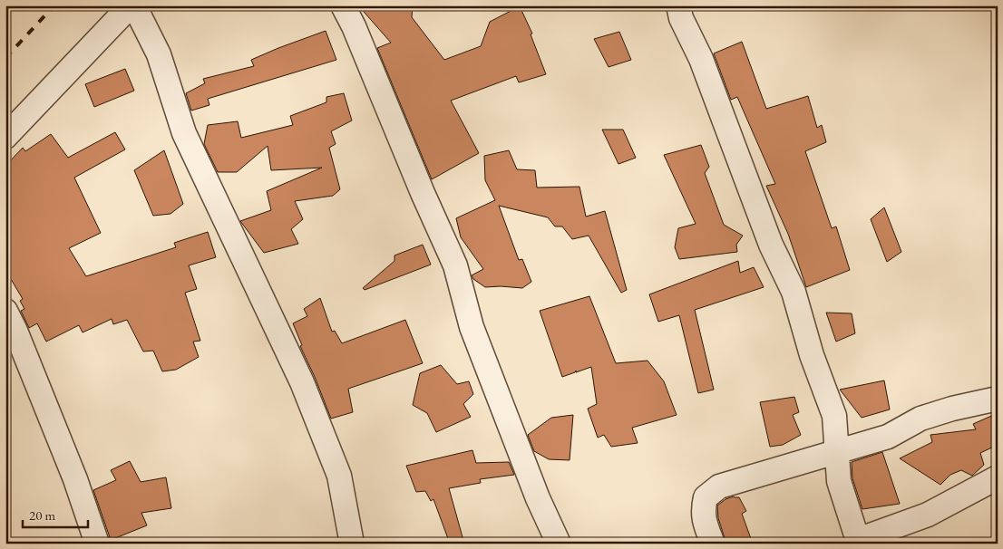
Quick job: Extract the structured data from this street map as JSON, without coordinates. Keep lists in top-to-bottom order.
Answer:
{
  "scale_bar": "20 m"
}
